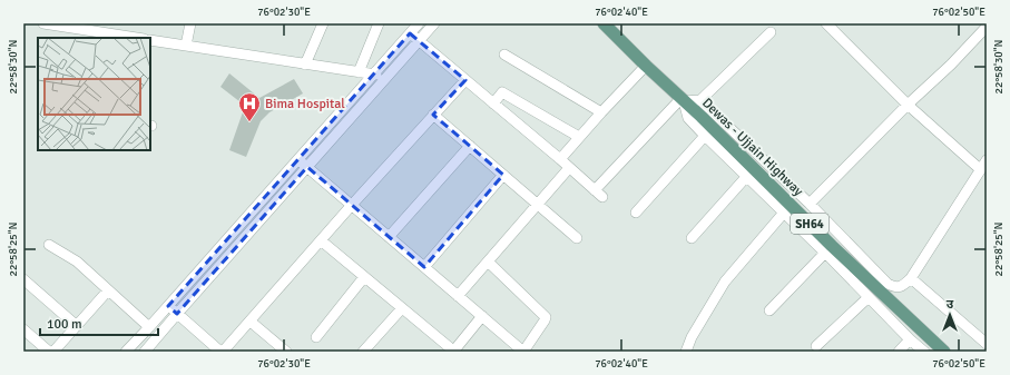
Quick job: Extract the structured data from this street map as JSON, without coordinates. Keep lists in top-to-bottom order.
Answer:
{
  "streets": {
    "main road": ["Dewas - Ujjain Highway", "SH64"]
  },
  "places": {
    "hospital": ["Bima Hospital"]
  },
  "scale_bar": "100 m",
  "north": "top",
  "coordinates": [
    "76°02'30\"E",
    "76°02'40\"E",
    "76°02'50\"E",
    "22°58'30\"N",
    "22°58'25\"N"
  ]
}
